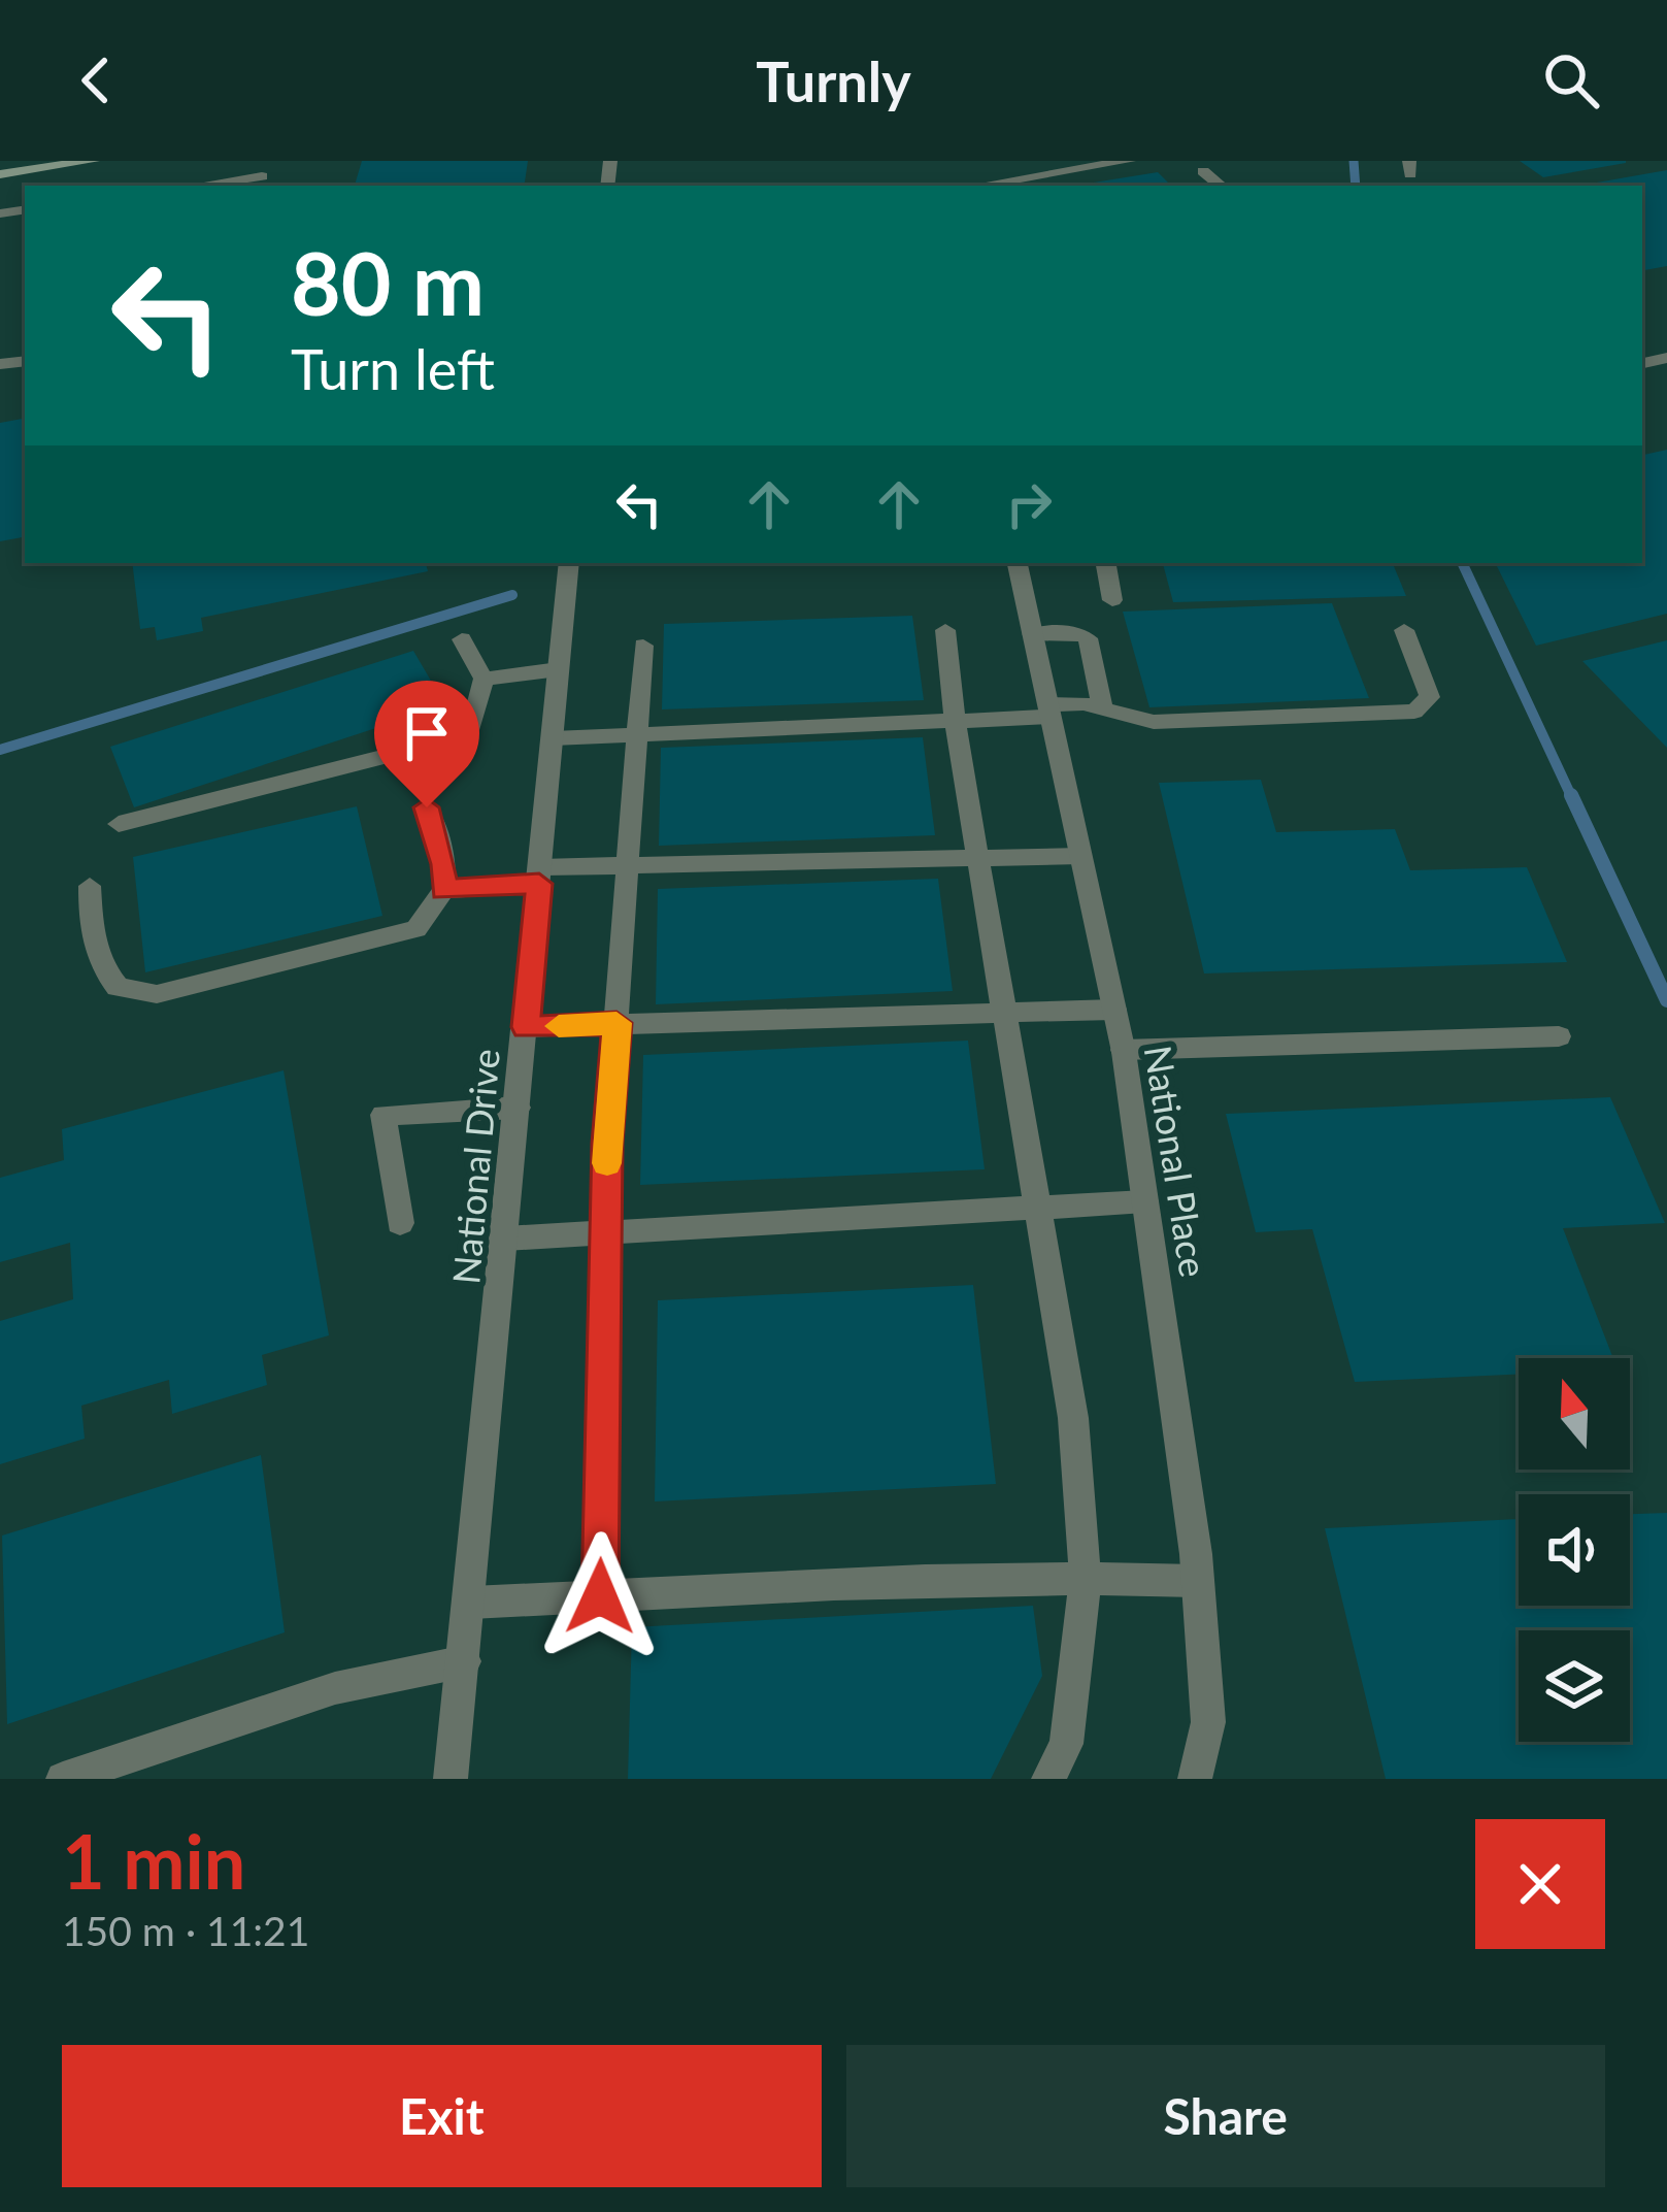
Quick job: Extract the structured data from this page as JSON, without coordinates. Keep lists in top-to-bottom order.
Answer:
{
  "streets": {
    "street": ["National Place", "National Drive"]
  },
  "north": "top",
  "page": {
    "header": "Turnly",
    "turn": ["80 m", "Turn left"],
    "heading": ["1 min", "150 m · 11:21"],
    "buttons": ["Exit", "Share"]
  }
}
